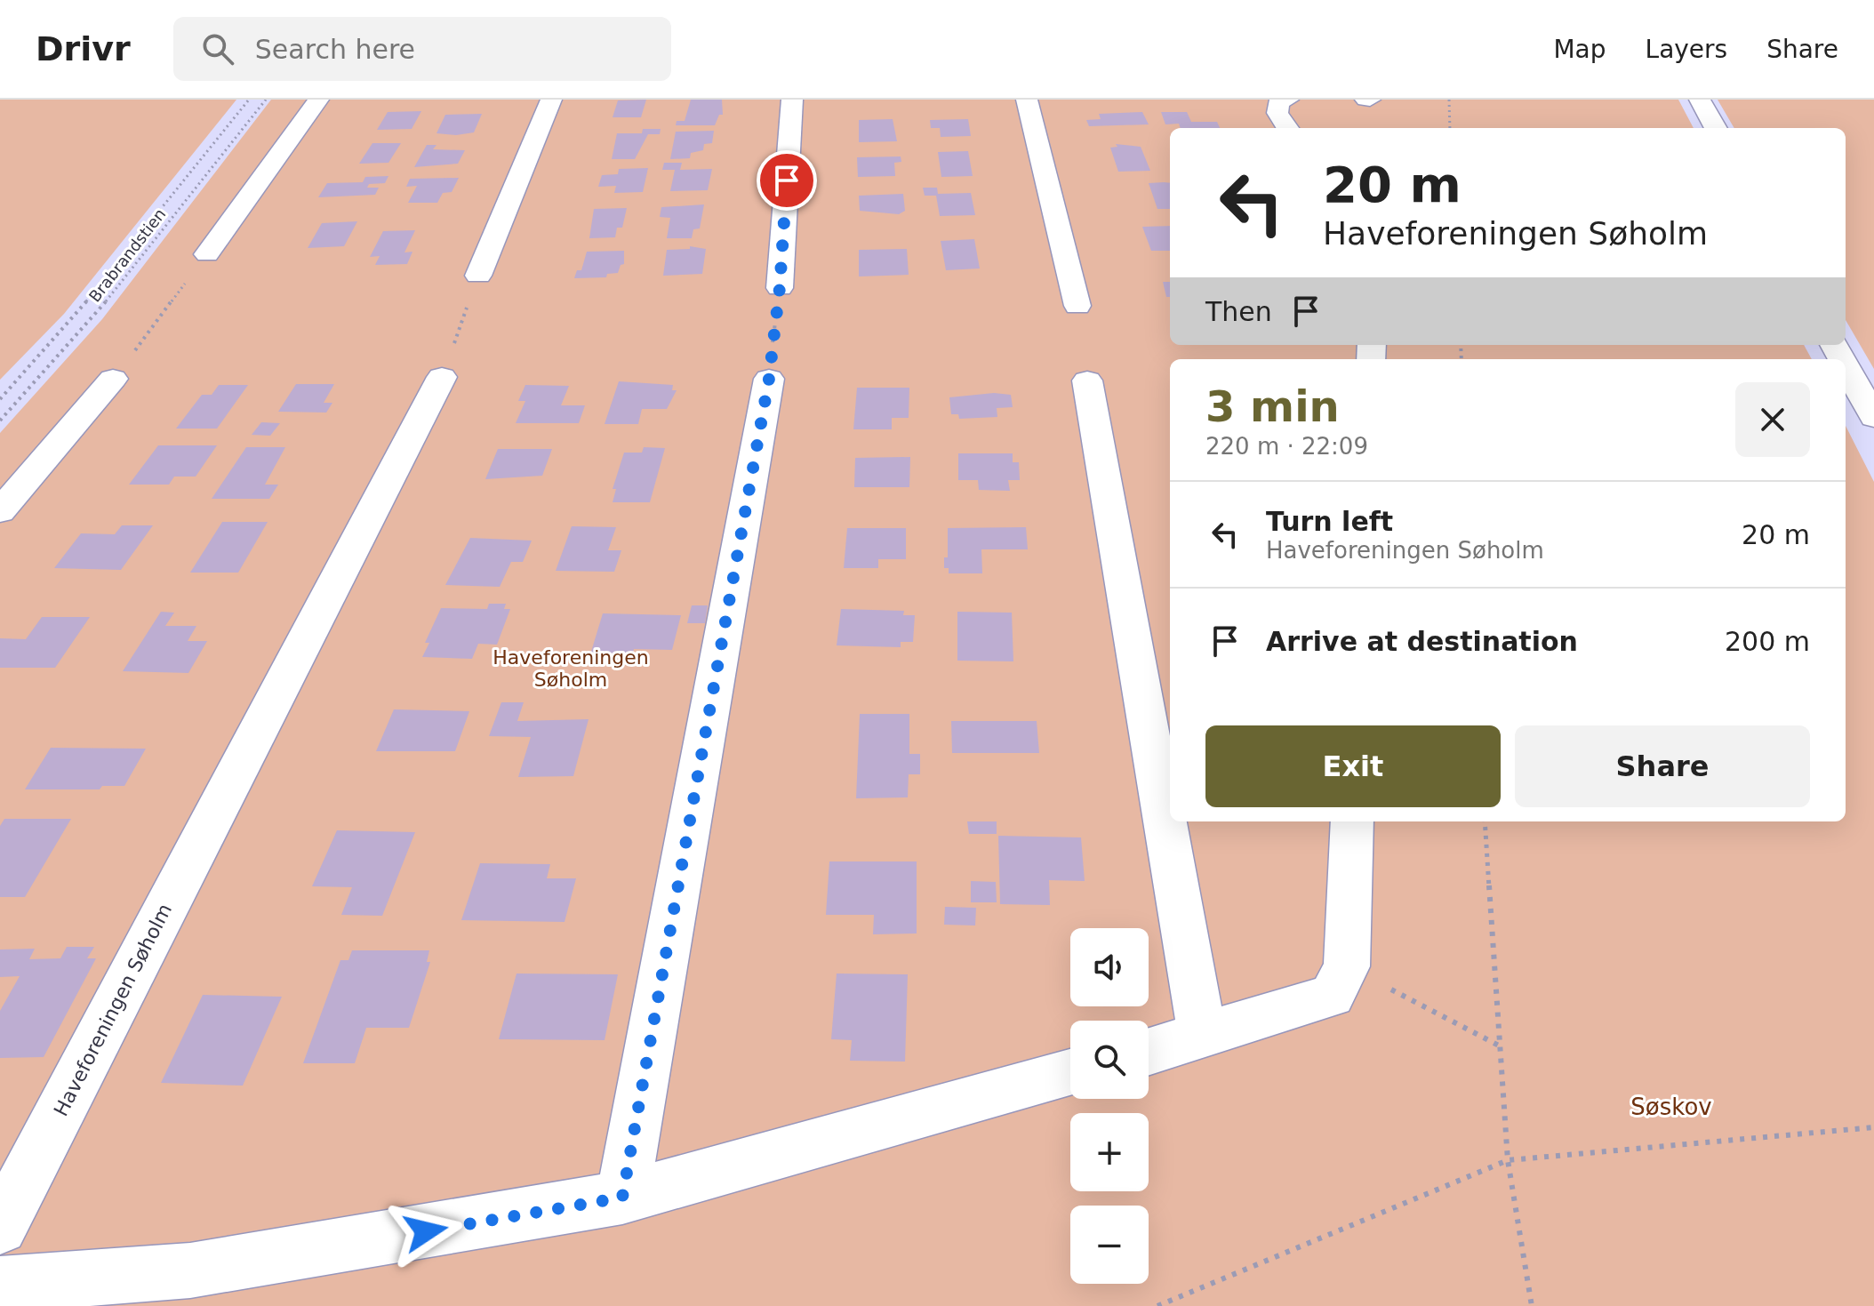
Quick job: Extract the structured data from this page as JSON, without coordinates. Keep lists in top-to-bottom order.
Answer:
{
  "streets": {
    "street": ["Haveforeningen Søholm"],
    "path": ["Brabrandstien"]
  },
  "parks": ["Haveforeningen Søholm", "Søskov"],
  "page": {
    "header": "Drivr",
    "search": "Search here",
    "nav": ["Map", "Layers", "Share"],
    "turn": ["20 m", "Haveforeningen Søholm"],
    "then": "Then",
    "heading": ["3 min", "220 m · 22:09"],
    "list": [
      {
        "name": "Turn left",
        "note": "Haveforeningen Søholm",
        "value": "20 m"
      },
      {
        "name": "Arrive at destination",
        "value": "200 m"
      }
    ],
    "buttons": ["Exit", "Share"],
    "map_buttons": ["+", "−"]
  }
}
